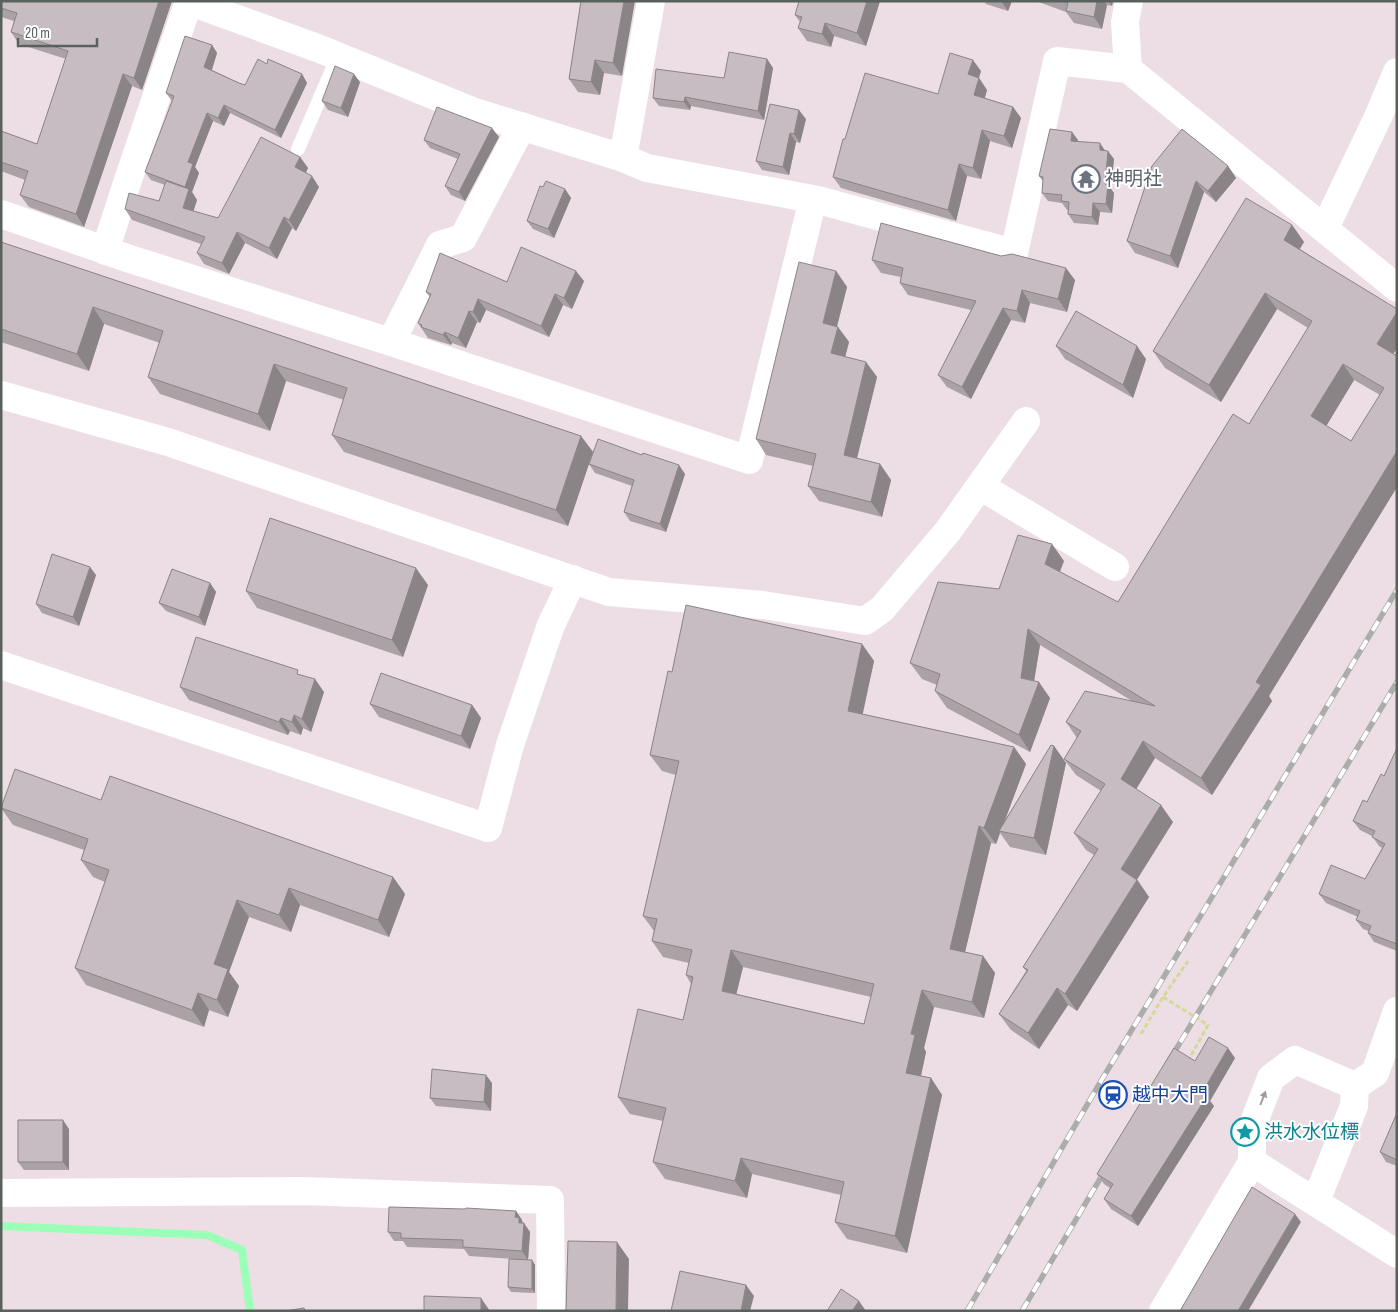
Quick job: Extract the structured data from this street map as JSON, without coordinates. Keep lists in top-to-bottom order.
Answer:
{
  "places": {
    "temple": ["神明社"],
    "station": ["越中大門"],
    "place": ["洪水水位標"]
  },
  "scale_bar": "20 m"
}
